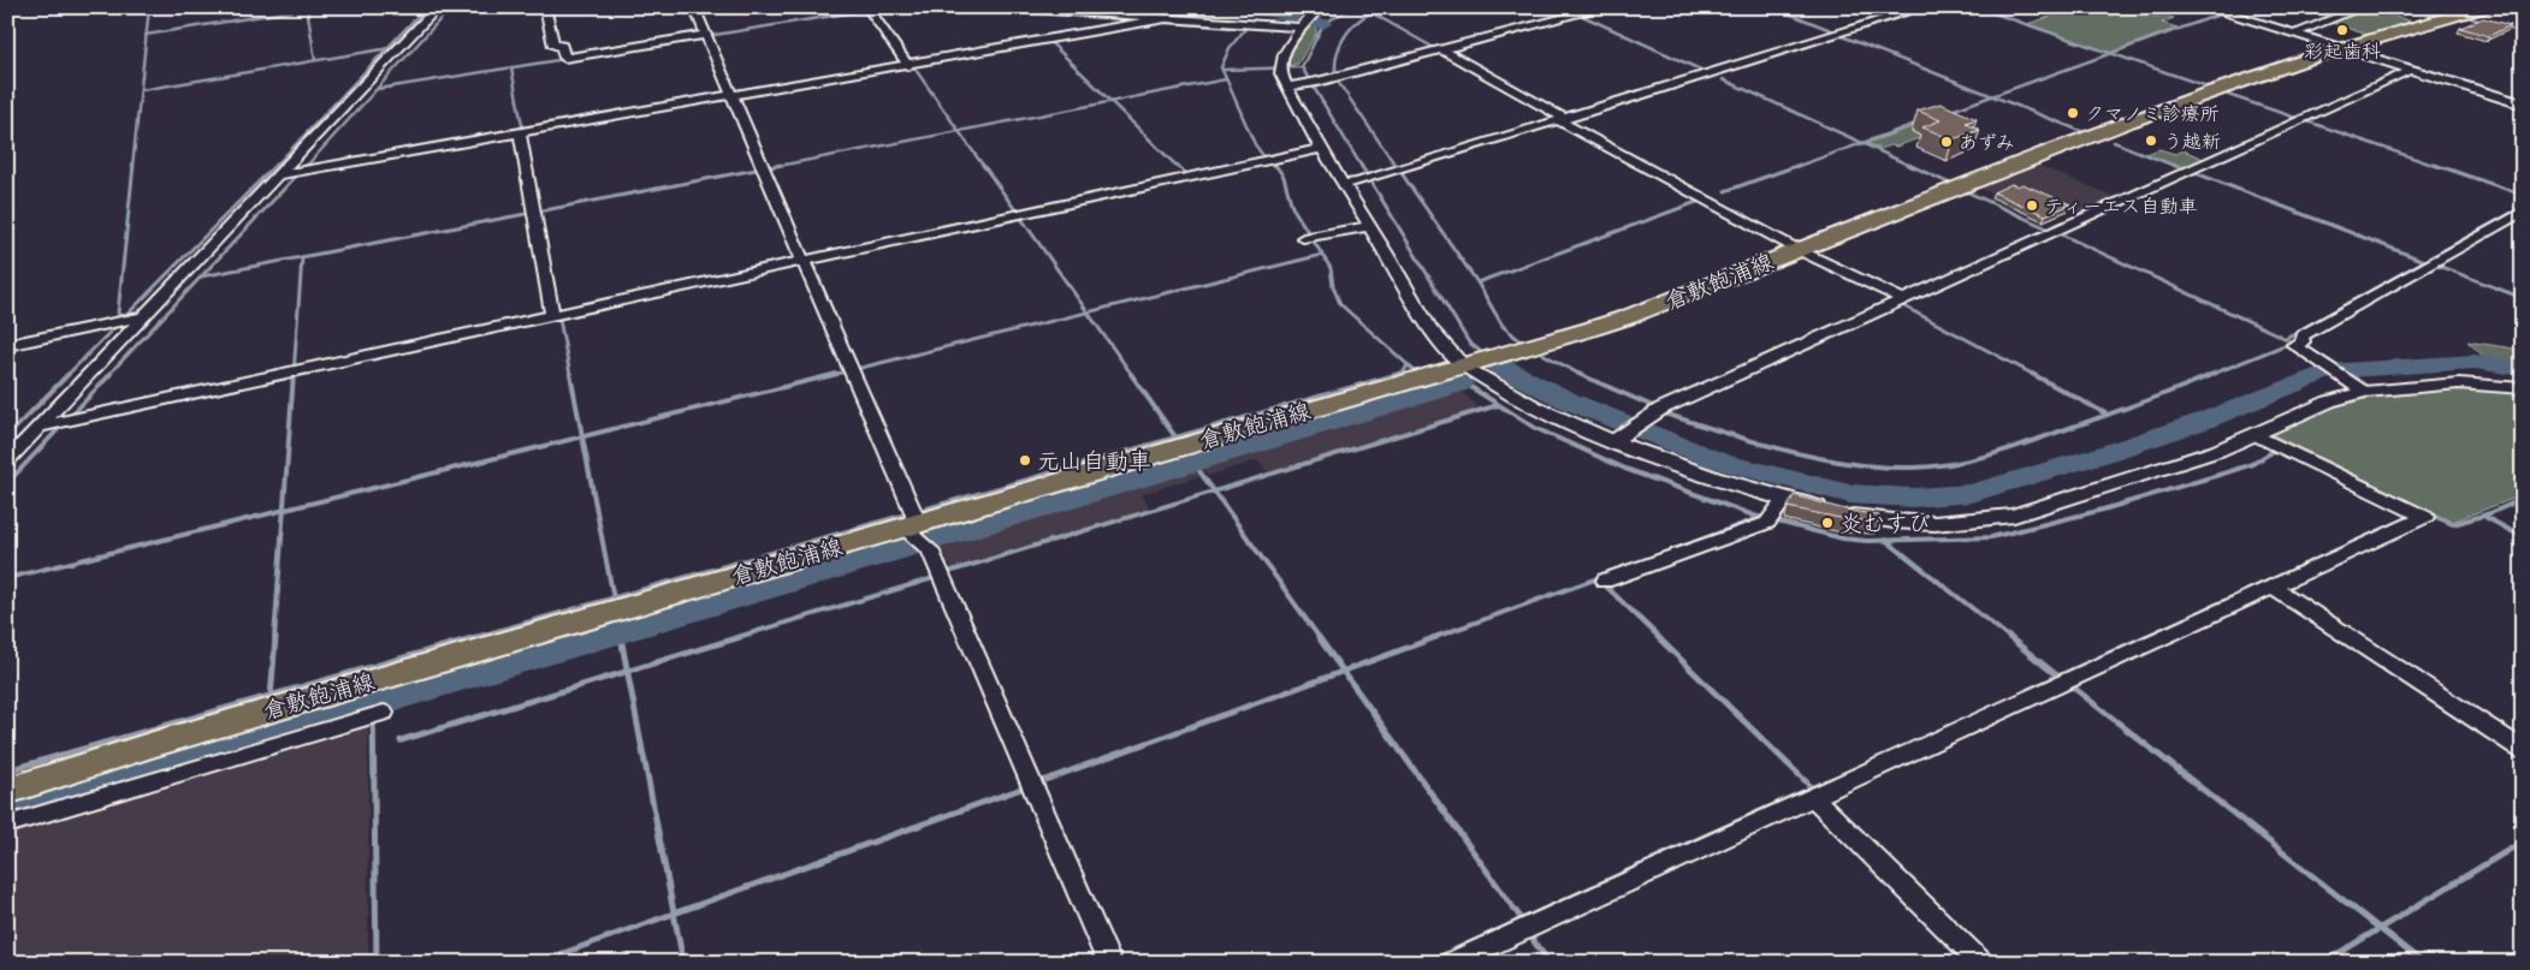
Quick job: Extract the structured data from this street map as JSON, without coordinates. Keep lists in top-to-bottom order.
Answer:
{
  "streets": {
    "main road": ["倉敷飽浦線"]
  },
  "places": [
    "彩起歯科",
    "クマノミ診療所",
    "う越新",
    "あずみ",
    "ティーエス自動車",
    "元山自動車",
    "炎むすび"
  ]
}
